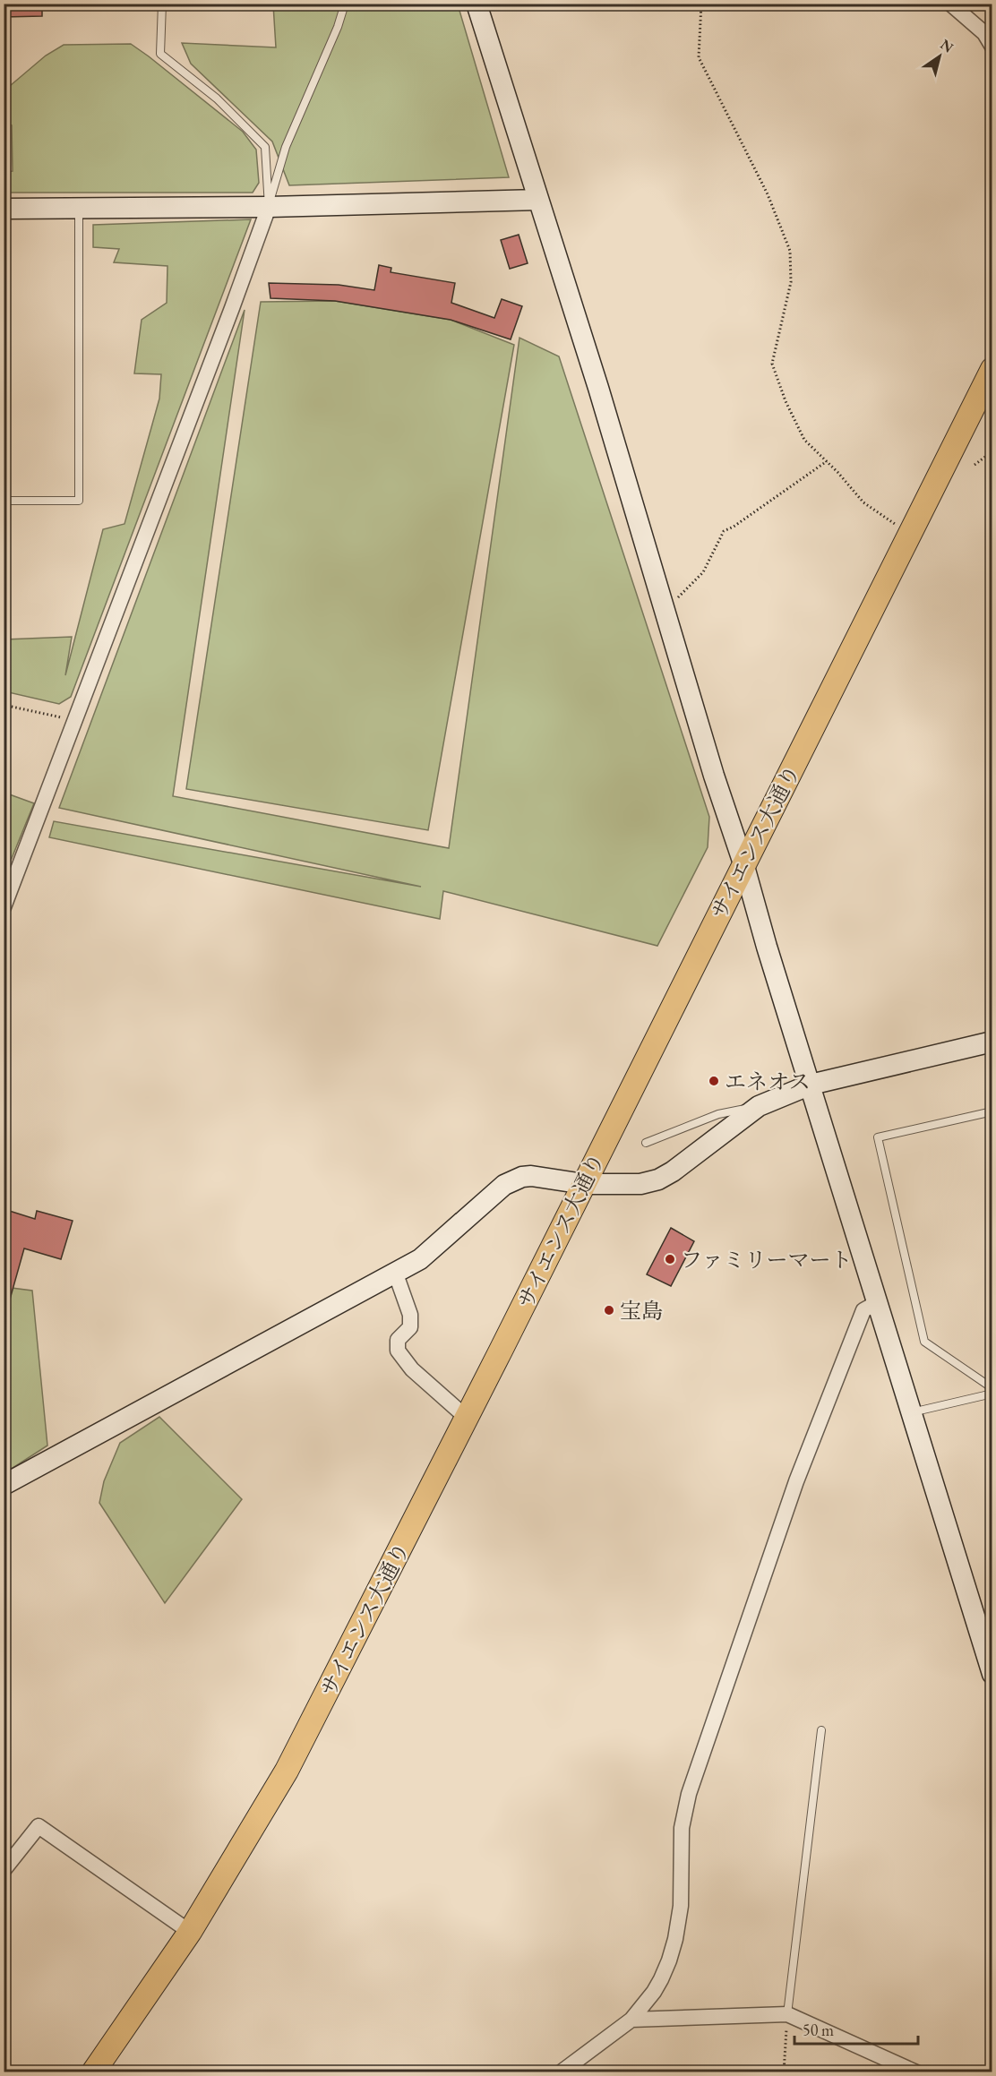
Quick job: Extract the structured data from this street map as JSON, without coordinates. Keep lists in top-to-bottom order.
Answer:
{
  "streets": {
    "main road": ["サイエンス大通り"]
  },
  "places": ["エネオス", "ファミリーマート", "宝島"],
  "scale_bar": "50 m",
  "north": "top right"
}
